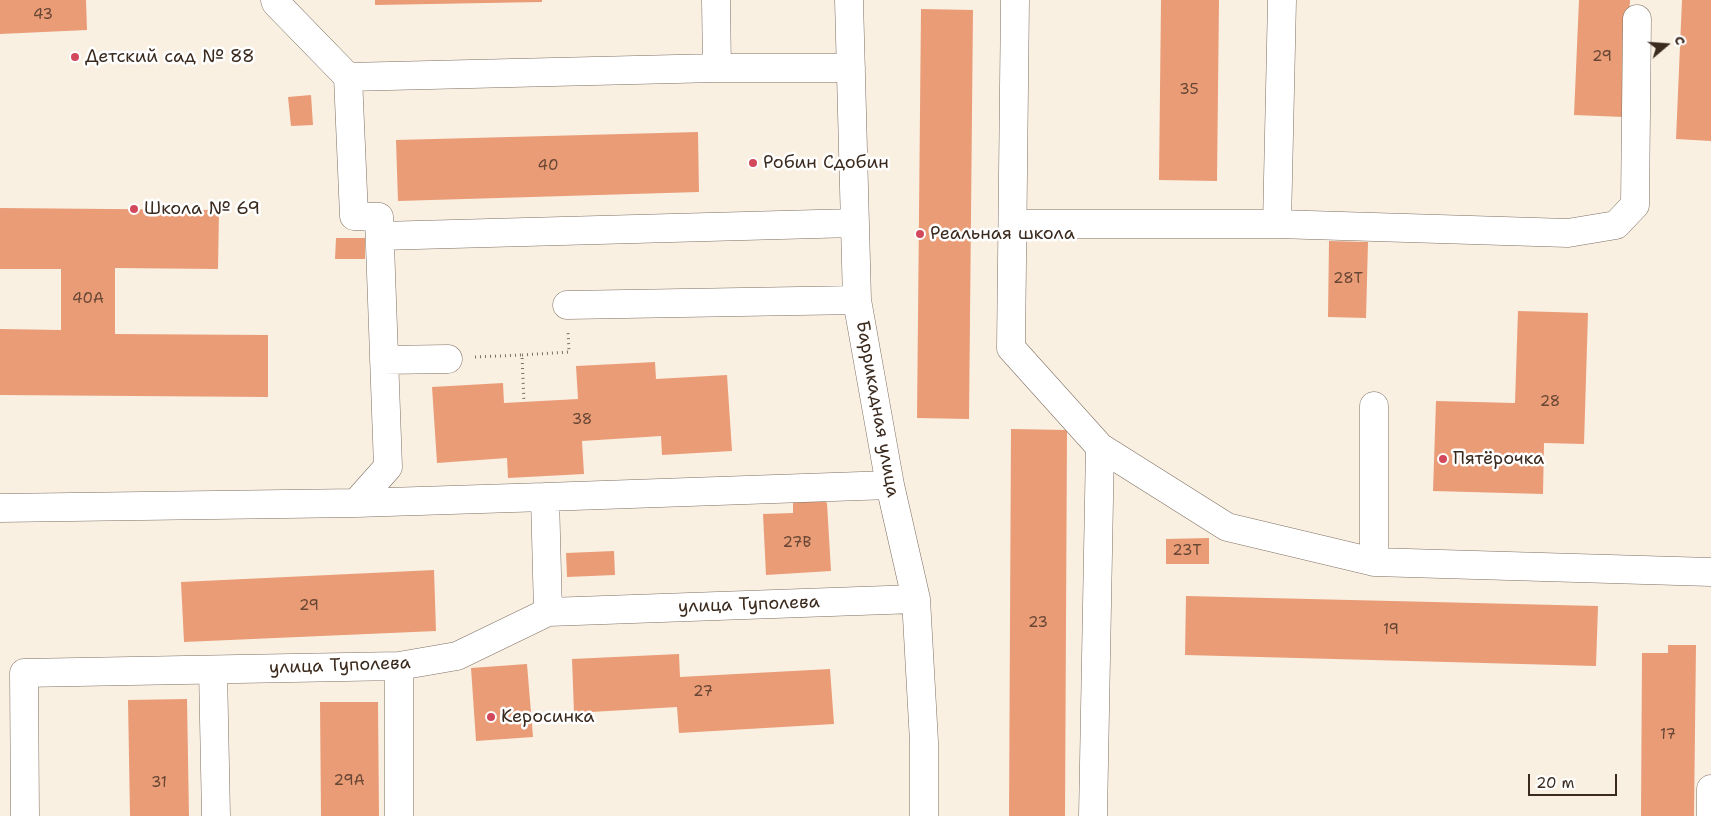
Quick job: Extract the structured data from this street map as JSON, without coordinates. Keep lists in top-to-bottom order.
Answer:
{
  "streets": {
    "street": ["Баррикадная улица", "улица Туполева"]
  },
  "crossings": [
    ["Баррикадная улица", "улица Туполева"]
  ],
  "places": [
    "Детский сад № 88",
    "Робин Сдобин",
    "Школа № 69",
    "Реальная школа",
    "Пятёрочка",
    "Керосинка"
  ],
  "house_numbers": [
    "43",
    "29",
    "35",
    "40",
    "28Т",
    "40А",
    "28",
    "38",
    "27В",
    "23Т",
    "29",
    "23",
    "19",
    "27",
    "17",
    "29А",
    "31"
  ],
  "scale_bar": "20 m",
  "north": "right"
}
